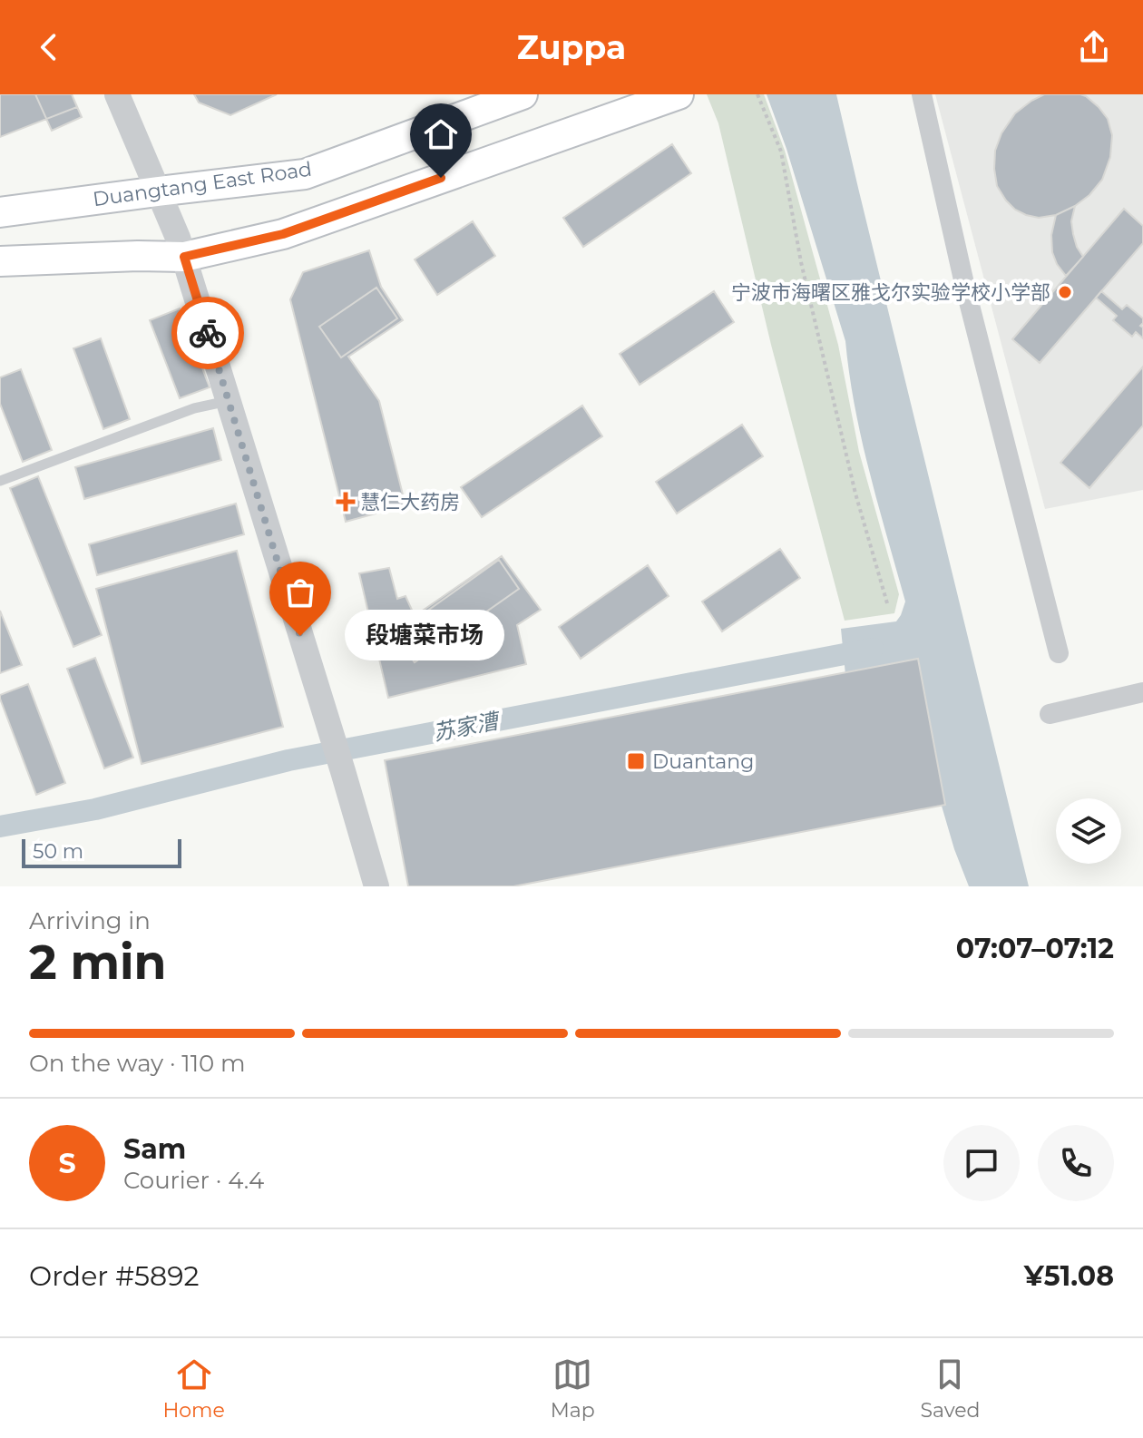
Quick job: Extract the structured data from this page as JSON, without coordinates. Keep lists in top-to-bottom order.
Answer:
{
  "streets": {
    "main road": ["Duangtang East Road"]
  },
  "water": ["苏家漕"],
  "places": {
    "other": ["宁波市海曙区雅戈尔实验学校小学部", "段塘菜市场"],
    "health": ["慧仁大药房"],
    "transit": ["Duantang"]
  },
  "scale_bar": "50 m",
  "page": {
    "header": "Zuppa",
    "bubble": "段塘菜市场",
    "scale": "50 m",
    "heading": ["2 min", "Arriving in", "07:07–07:12"],
    "panel": [
      "Sam",
      "Courier · 4.4",
      "Order #5892",
      "¥51.08"
    ],
    "bar": "On the way · 110 m",
    "round": "S",
    "tabs": ["Home", "Map", "Saved"]
  }
}
